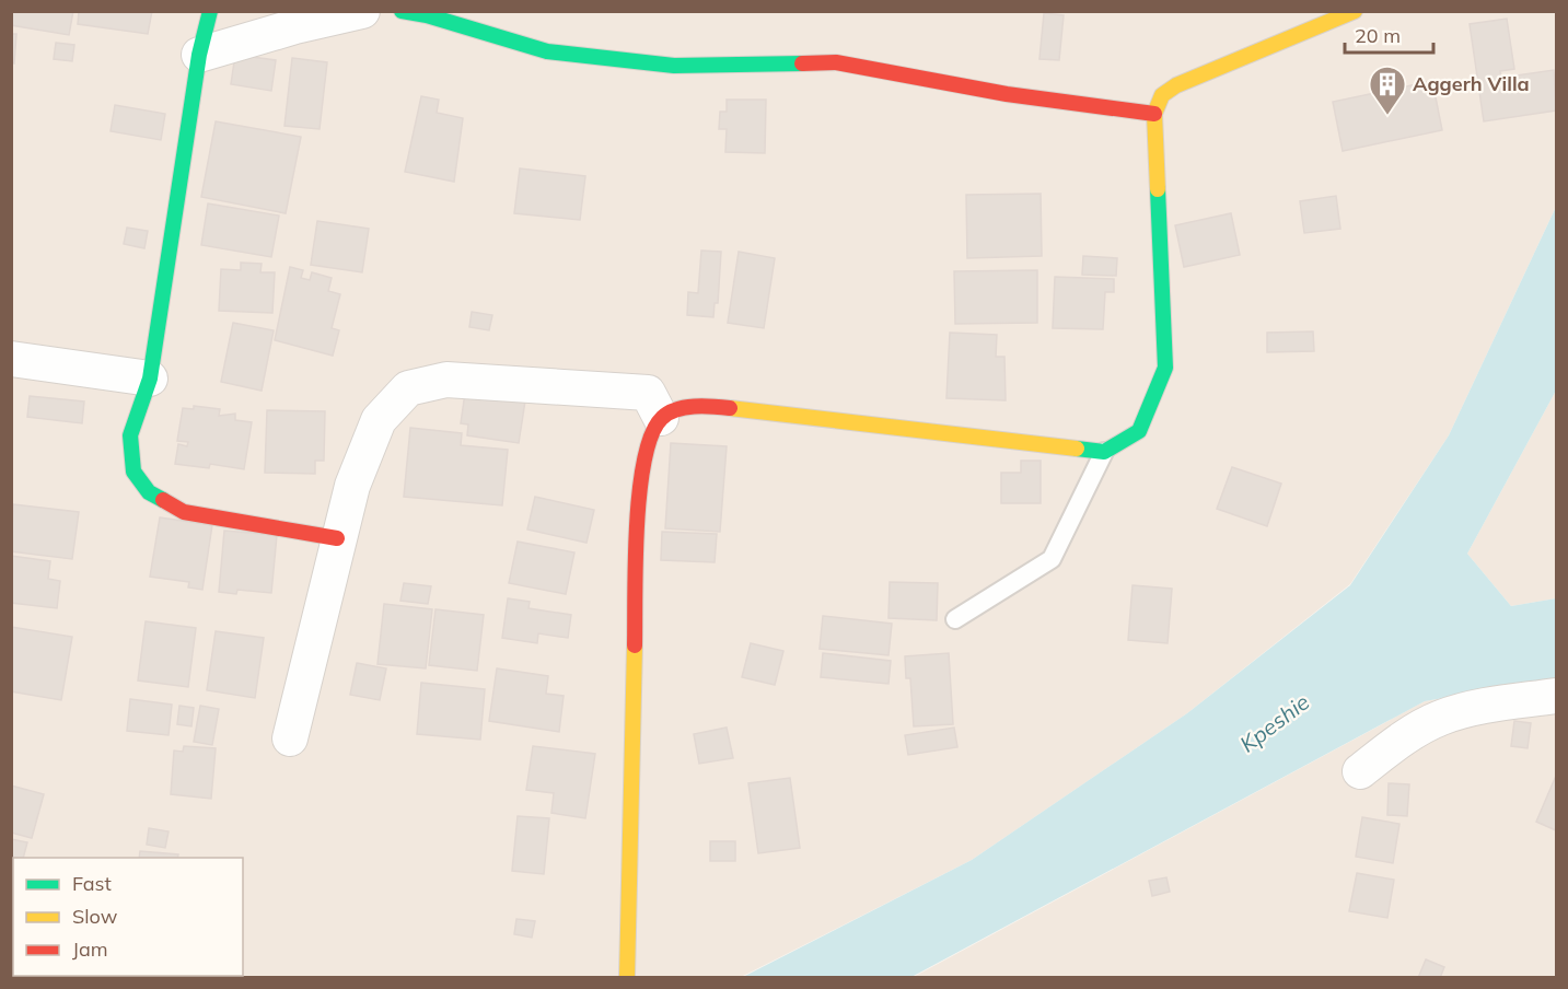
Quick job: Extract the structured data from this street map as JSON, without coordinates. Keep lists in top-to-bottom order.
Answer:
{
  "water": ["Kpeshie"],
  "places": {
    "building": ["Aggerh Villa"]
  },
  "legend": ["Fast", "Slow", "Jam"],
  "scale_bar": "20 m"
}
